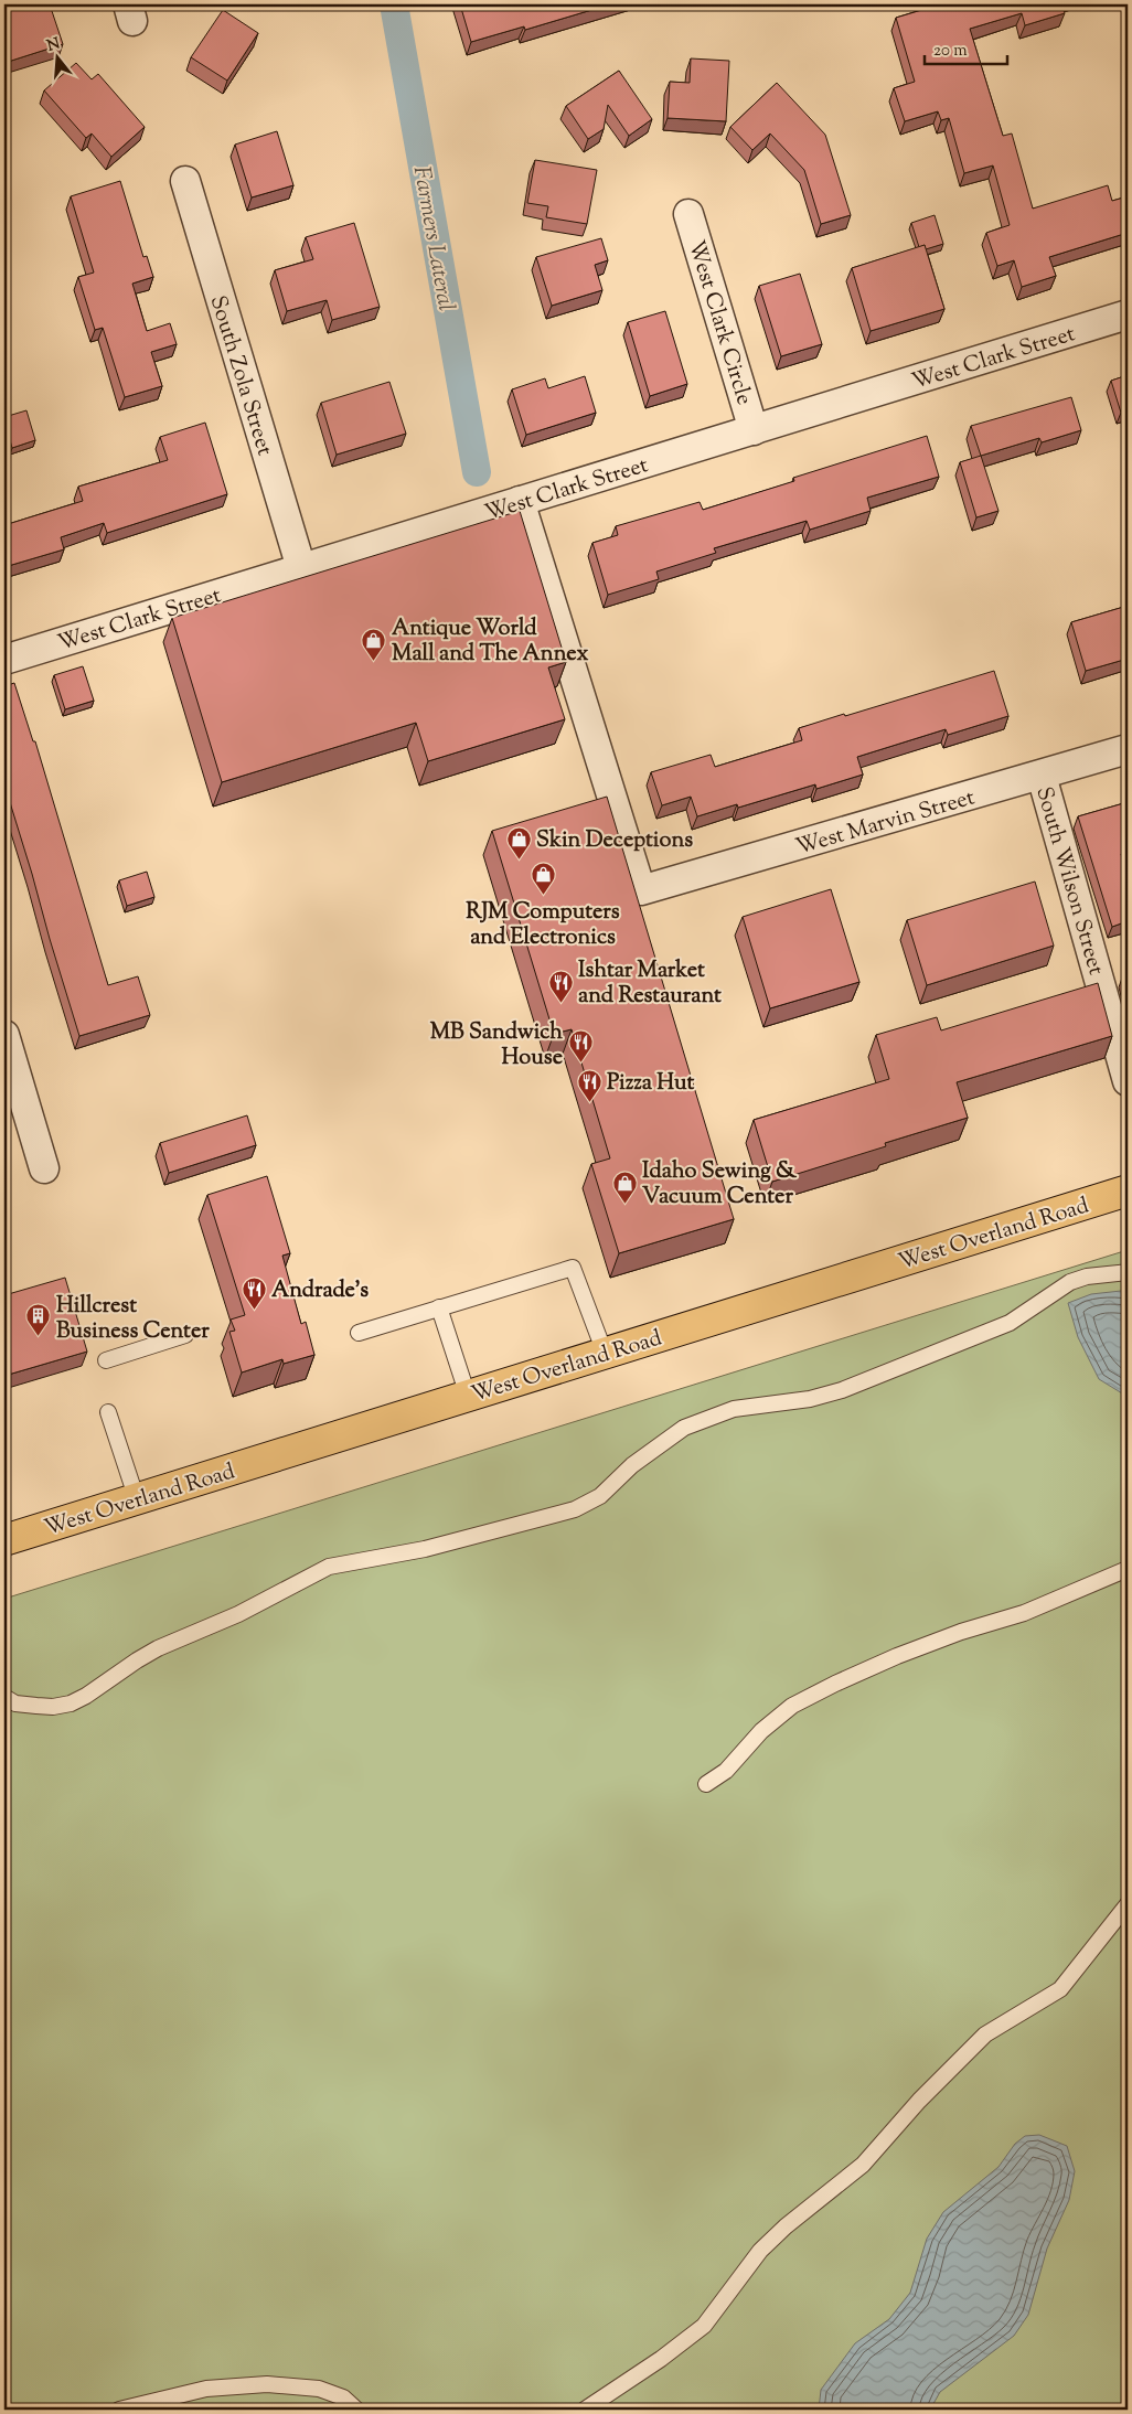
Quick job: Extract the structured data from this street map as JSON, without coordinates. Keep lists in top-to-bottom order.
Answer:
{
  "streets": {
    "main road": ["West Overland Road"],
    "street": [
      "West Clark Circle",
      "West Clark Street",
      "South Zola Street",
      "West Marvin Street",
      "South Wilson Street"
    ]
  },
  "crossings": [
    ["West Clark Circle", "West Clark Street"],
    ["West Clark Street", "South Zola Street"],
    ["West Clark Street", "West Marvin Street"],
    ["West Marvin Street", "South Wilson Street"]
  ],
  "water": ["Farmers Lateral"],
  "places": {
    "shop": [
      "Antique World Mall and The Annex",
      "Skin Deceptions",
      "RJM Computers and Electronics",
      "Idaho Sewing & Vacuum Center"
    ],
    "restaurant": [
      "Ishtar Market and Restaurant",
      "MB Sandwich House",
      "Pizza Hut",
      "Andrade's"
    ],
    "building": ["Hillcrest Business Center"]
  },
  "scale_bar": "20 m",
  "north": "top"
}
